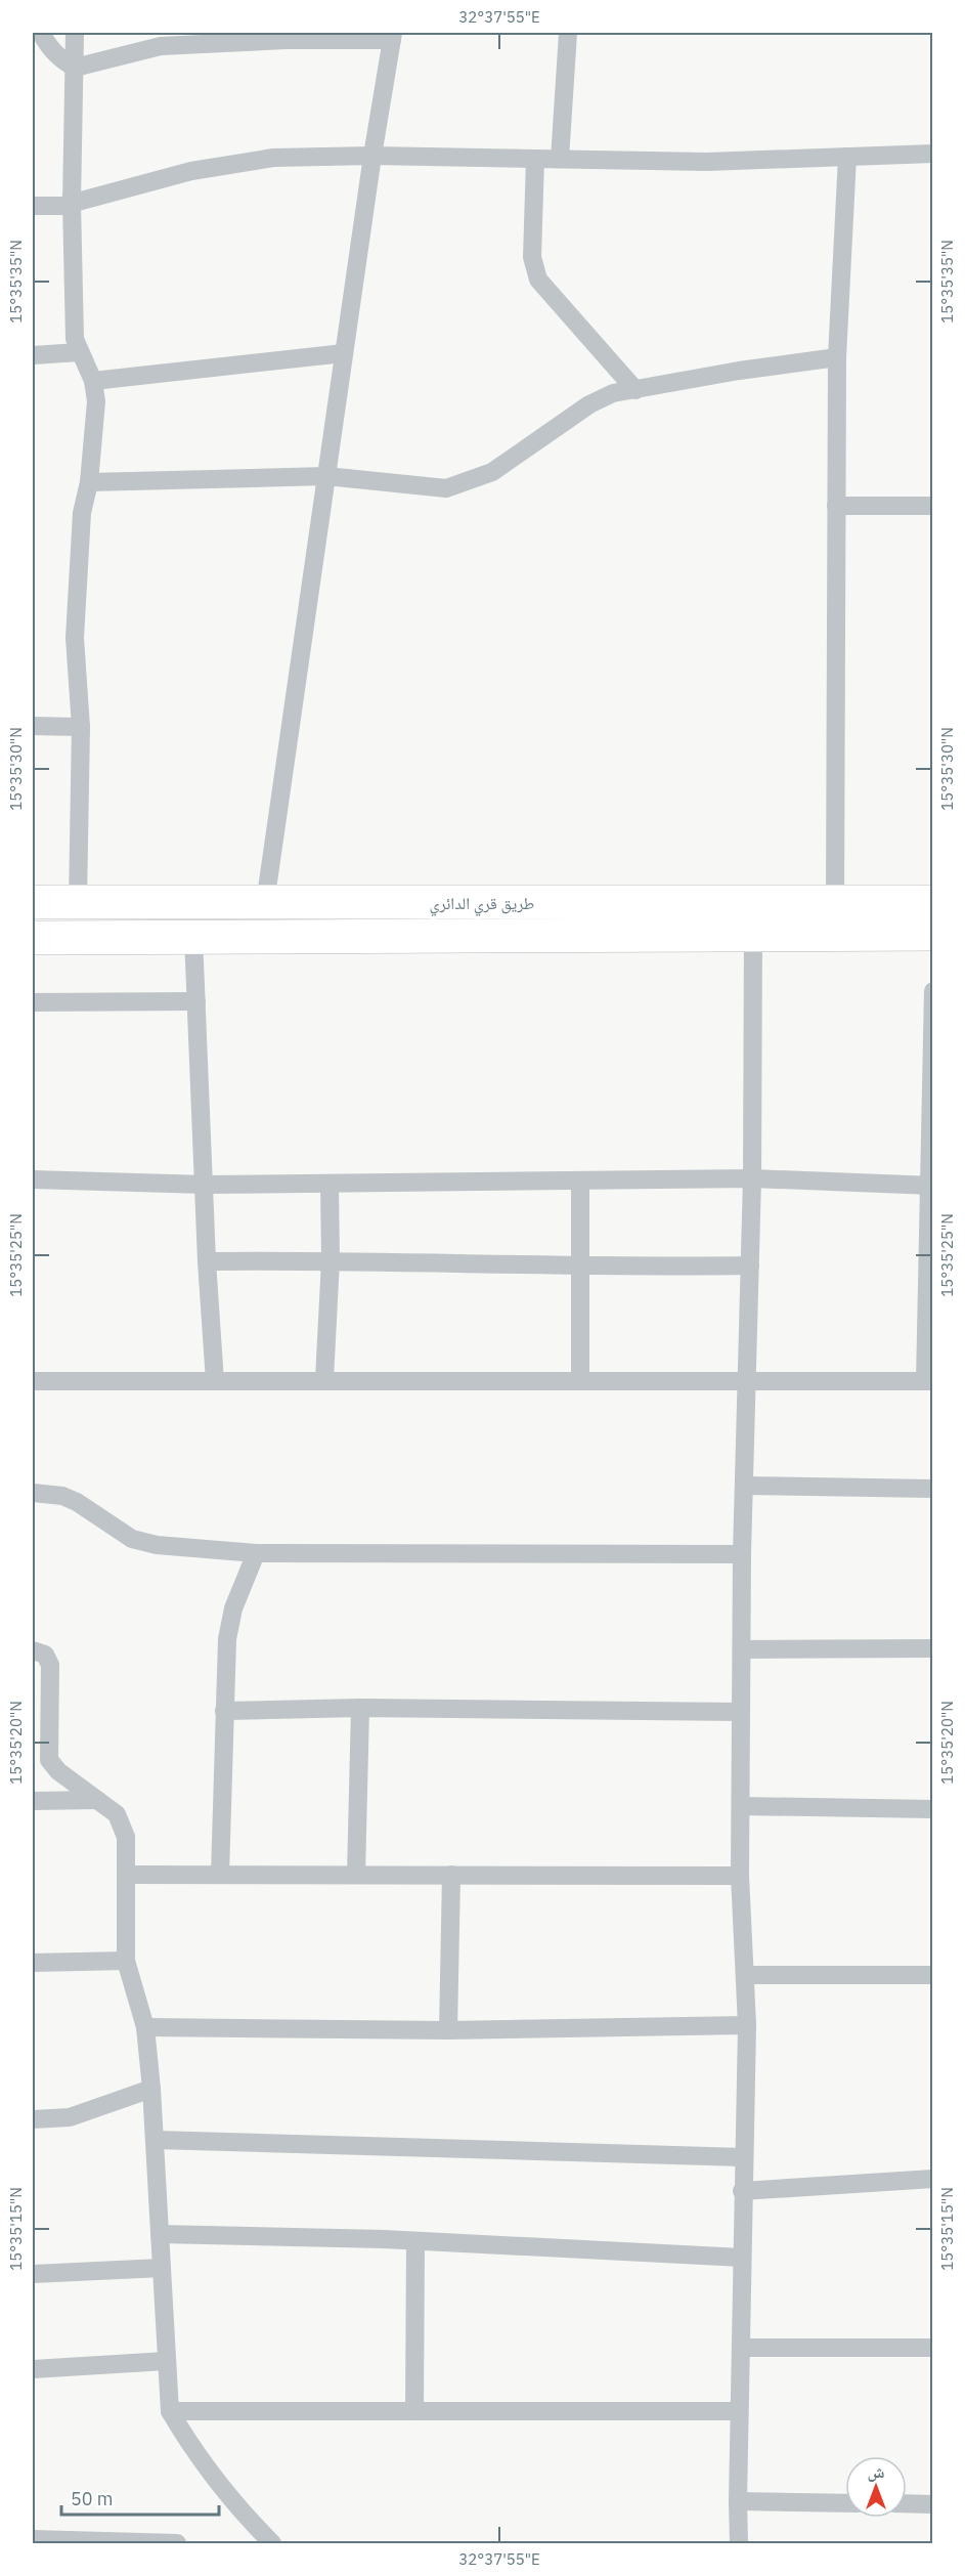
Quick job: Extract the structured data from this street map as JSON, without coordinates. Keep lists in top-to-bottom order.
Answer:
{
  "streets": {
    "highway": ["طريق قري الدائري"]
  },
  "scale_bar": "50 m",
  "north": "top",
  "coordinates": [
    "32°37'55\"E",
    "15°35'35\"N",
    "15°35'30\"N",
    "15°35'25\"N",
    "15°35'20\"N",
    "15°35'15\"N"
  ]
}
